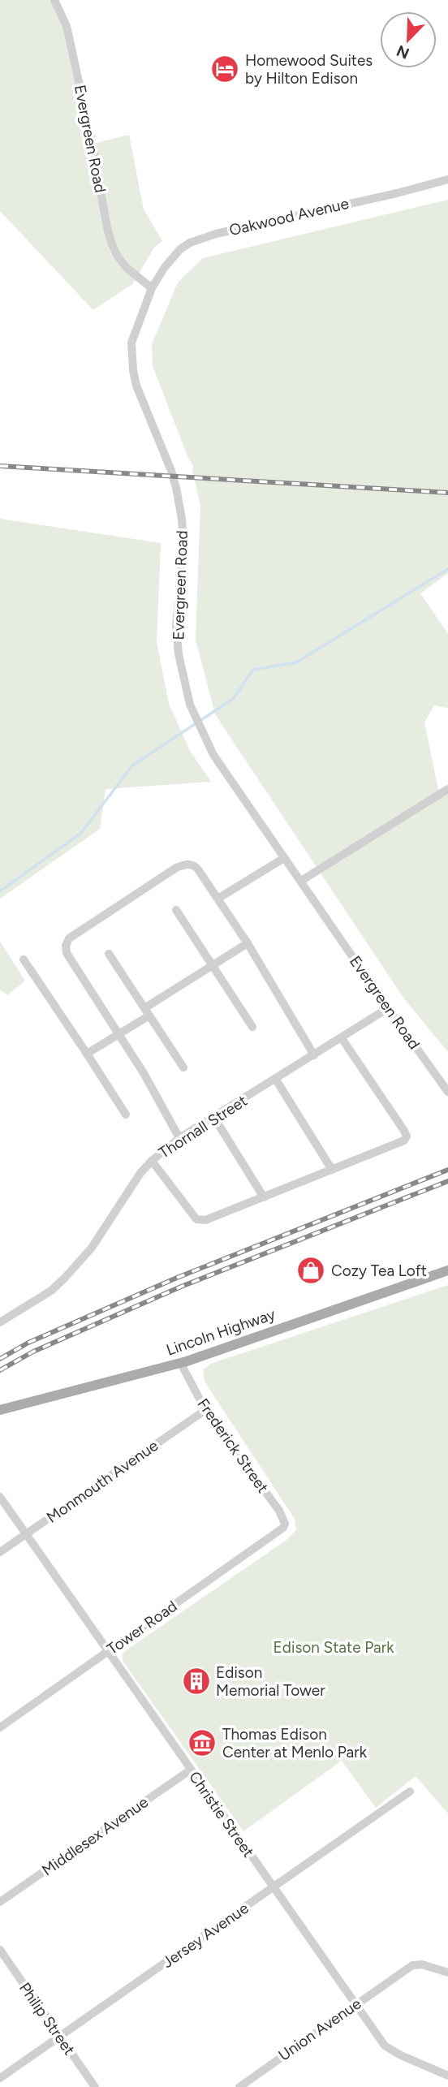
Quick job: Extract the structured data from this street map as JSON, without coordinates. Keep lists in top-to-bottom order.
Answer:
{
  "streets": {
    "main road": ["Lincoln Highway"],
    "street": [
      "Evergreen Road",
      "Oakwood Avenue",
      "Thornall Street",
      "Frederick Street",
      "Monmouth Avenue",
      "Tower Road",
      "Christie Street",
      "Middlesex Avenue",
      "Jersey Avenue",
      "Philip Street",
      "Union Avenue"
    ]
  },
  "crossings": [
    ["Evergreen Road", "Oakwood Avenue"],
    ["Evergreen Road", "Thornall Street"],
    ["Lincoln Highway", "Frederick Street"],
    ["Frederick Street", "Monmouth Avenue"],
    ["Frederick Street", "Tower Road"],
    ["Monmouth Avenue", "Christie Street"],
    ["Tower Road", "Christie Street"],
    ["Christie Street", "Middlesex Avenue"],
    ["Christie Street", "Jersey Avenue"],
    ["Christie Street", "Union Avenue"],
    ["Jersey Avenue", "Philip Street"]
  ],
  "parks": ["Edison State Park"],
  "places": {
    "hotel": ["Homewood Suites by Hilton Edison"],
    "shop": ["Cozy Tea Loft"],
    "building": ["Edison Memorial Tower"],
    "museum": ["Thomas Edison Center at Menlo Park"]
  },
  "north": "bottom left"
}
